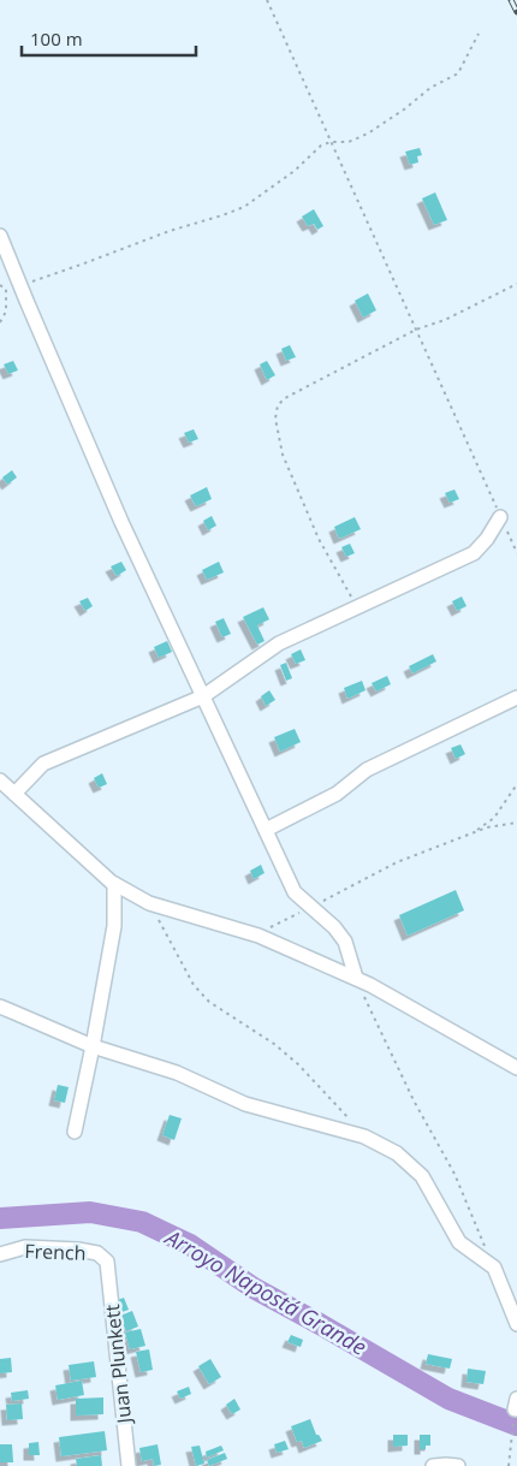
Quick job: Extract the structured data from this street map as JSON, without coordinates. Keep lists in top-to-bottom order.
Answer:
{
  "streets": {
    "street": ["French", "Juan Plunkett"]
  },
  "crossings": [
    ["French", "Juan Plunkett"]
  ],
  "water": ["Arroyo Napostá Grande"],
  "scale_bar": "100 m"
}
